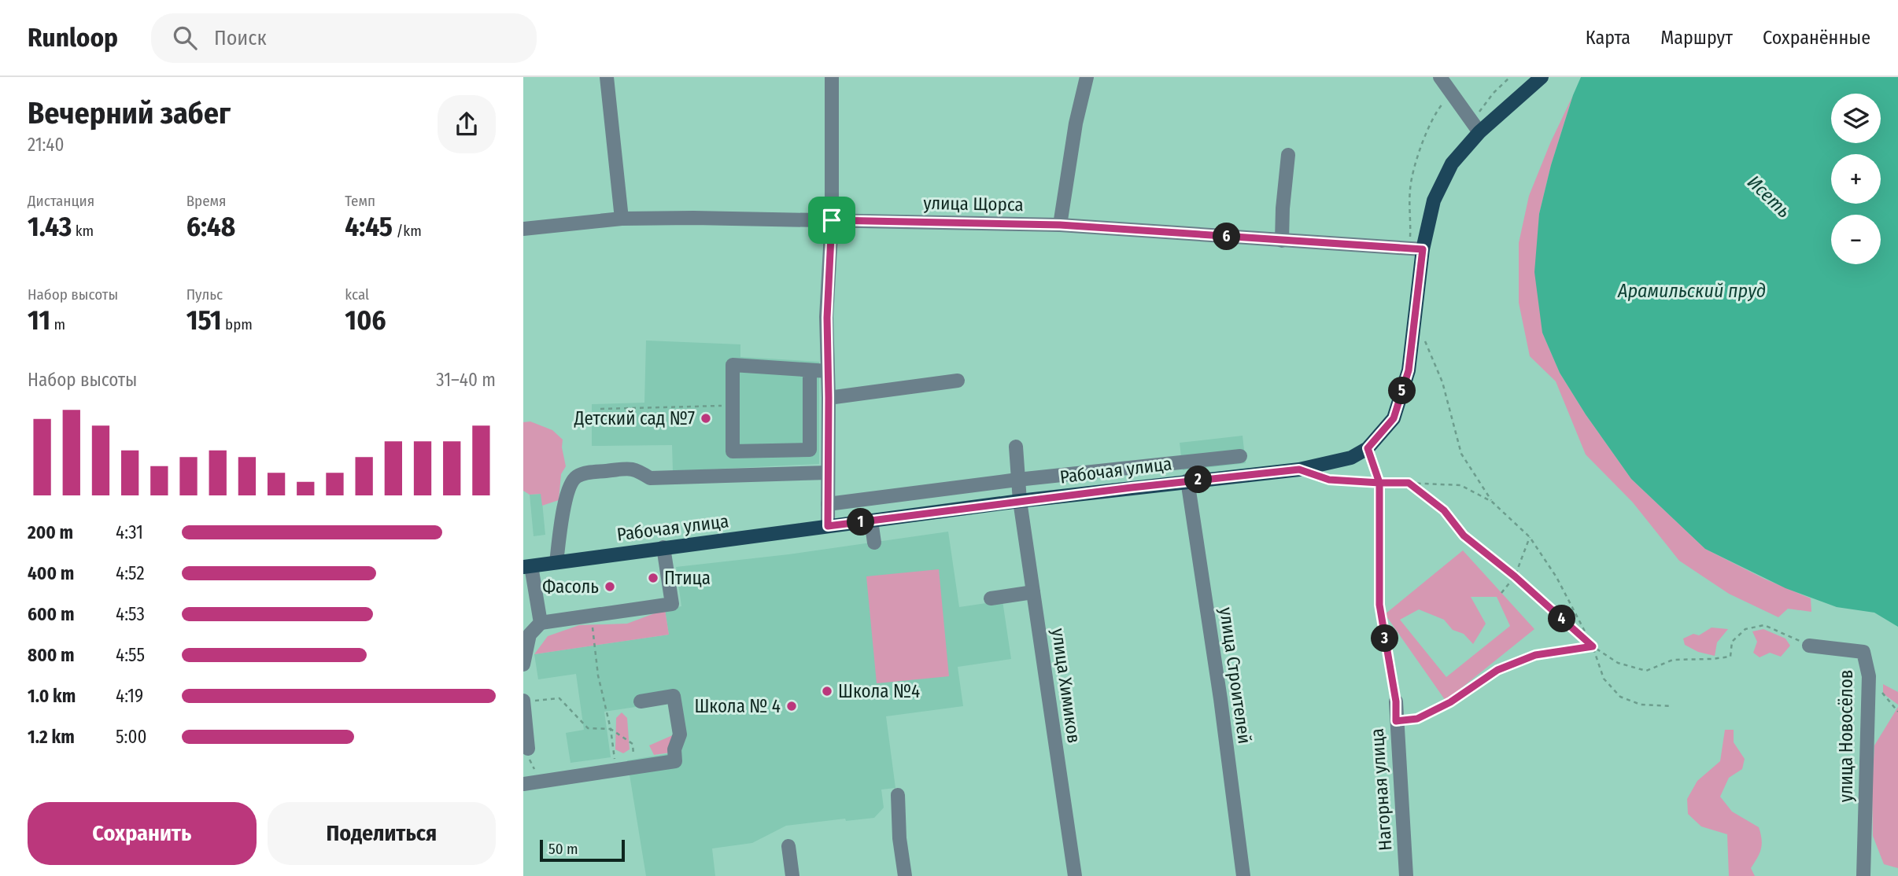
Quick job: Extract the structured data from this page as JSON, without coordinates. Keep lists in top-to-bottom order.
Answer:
{
  "streets": {
    "main road": ["Рабочая улица"],
    "street": [
      "улица Щорса",
      "улица Строителей",
      "улица Химиков",
      "улица Новосёлов",
      "Нагорная улица"
    ]
  },
  "crossings": [
    ["улица Щорса", "Рабочая улица"],
    ["Рабочая улица", "улица Строителей"],
    ["Рабочая улица", "улица Химиков"]
  ],
  "water": ["Исеть", "Арамильский пруд"],
  "places": [
    "Детский сад №7",
    "Птица",
    "Фасоль",
    "Школа №4",
    "Школа № 4"
  ],
  "scale_bar": "50 m",
  "page": {
    "header": "Runloop",
    "search": "Поиск",
    "nav": ["Карта", "Маршрут", "Сохранённые"],
    "heading": ["Вечерний забег", "21:40"],
    "map_buttons": ["+", "−"],
    "stats": [
      ["Дистанция", "1.43 km"],
      ["Время", "6:48"],
      ["Темп", "4:45 /km"],
      ["Набор высоты", "11 m"],
      ["Пульс", "151 bpm"],
      ["kcal", "106"]
    ],
    "pins": [
      "6",
      "5",
      "2",
      "1",
      "4",
      "3"
    ],
    "chart": ["Набор высоты", "31–40 m"],
    "list": [
      {
        "name": "200 m",
        "note": "4:31"
      },
      {
        "name": "400 m",
        "note": "4:52"
      },
      {
        "name": "600 m",
        "note": "4:53"
      },
      {
        "name": "800 m",
        "note": "4:55"
      },
      {
        "name": "1.0 km",
        "note": "4:19"
      },
      {
        "name": "1.2 km",
        "note": "5:00"
      }
    ],
    "buttons": ["Сохранить", "Поделиться"],
    "scale": "50 m"
  }
}
